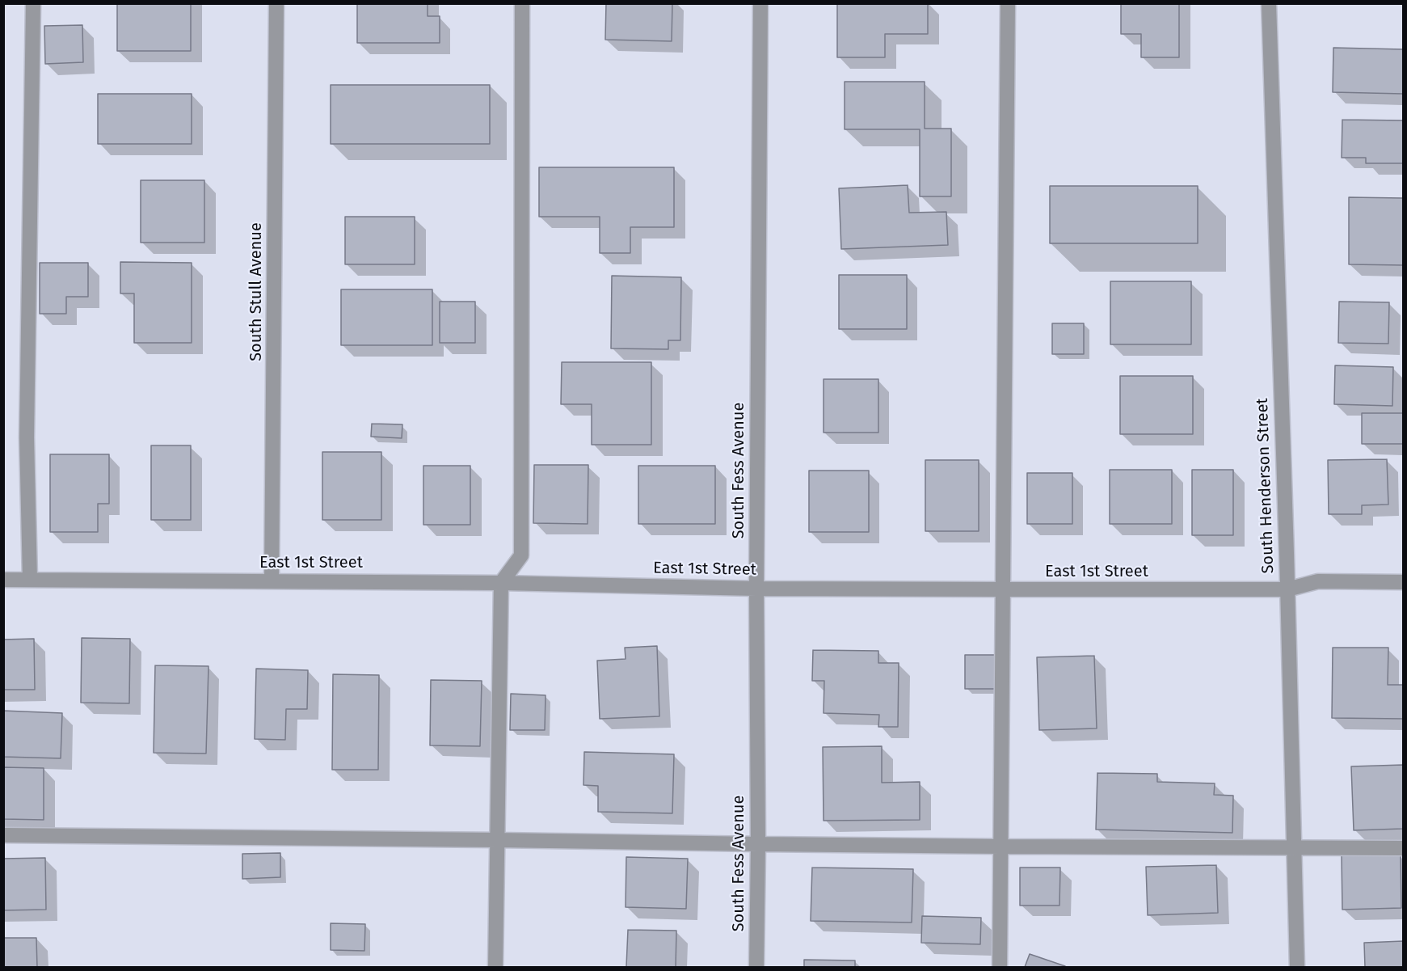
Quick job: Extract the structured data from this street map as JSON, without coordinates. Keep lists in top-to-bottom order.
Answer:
{
  "streets": {
    "street": [
      "South Stull Avenue",
      "South Fess Avenue",
      "South Henderson Street",
      "East 1st Street"
    ]
  },
  "crossings": [
    ["South Stull Avenue", "East 1st Street"],
    ["South Fess Avenue", "East 1st Street"],
    ["South Henderson Street", "East 1st Street"]
  ]
}
